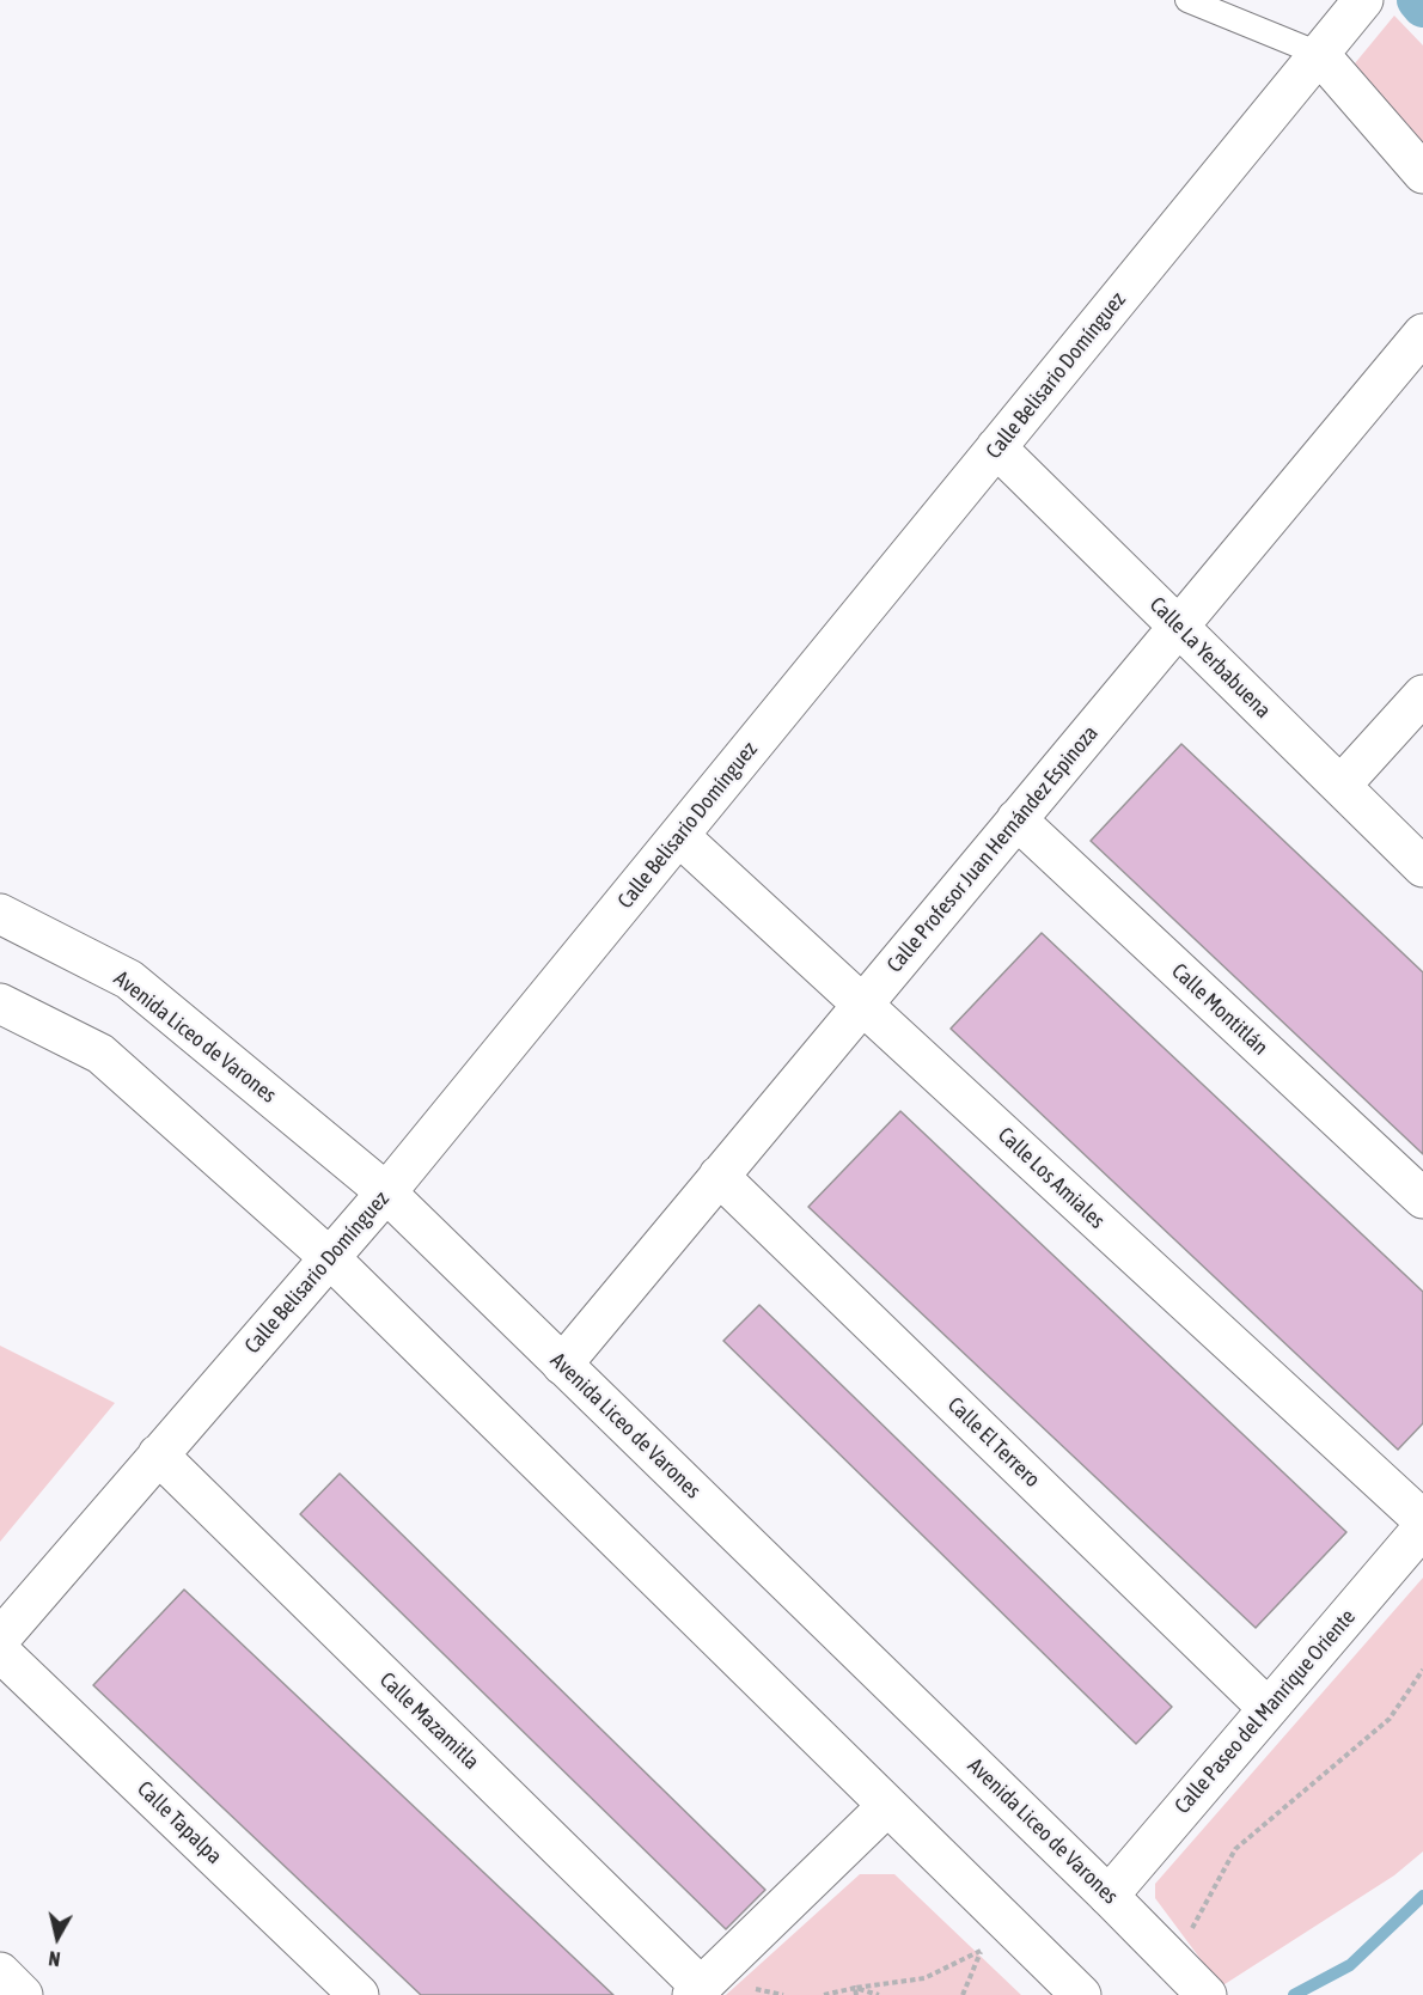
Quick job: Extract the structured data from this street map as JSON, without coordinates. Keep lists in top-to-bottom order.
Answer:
{
  "streets": {
    "street": [
      "Calle Belisario Domínguez",
      "Calle La Yerbabuena",
      "Calle Profesor Juan Hernández Espinoza",
      "Calle Montitlán",
      "Avenida Liceo de Varones",
      "Calle Los Amiales",
      "Calle El Terrero",
      "Calle Paseo del Manrique Oriente",
      "Calle Mazamitla",
      "Calle Tapalpa"
    ]
  },
  "crossings": [
    ["Calle Belisario Domínguez", "Calle La Yerbabuena"],
    ["Calle Belisario Domínguez", "Avenida Liceo de Varones"],
    ["Calle Belisario Domínguez", "Calle Los Amiales"],
    ["Calle Belisario Domínguez", "Calle Mazamitla"],
    ["Calle La Yerbabuena", "Calle Profesor Juan Hernández Espinoza"],
    ["Calle Profesor Juan Hernández Espinoza", "Calle Montitlán"],
    ["Calle Profesor Juan Hernández Espinoza", "Avenida Liceo de Varones"],
    ["Calle Profesor Juan Hernández Espinoza", "Calle Los Amiales"],
    ["Calle Profesor Juan Hernández Espinoza", "Calle El Terrero"],
    ["Avenida Liceo de Varones", "Calle Paseo del Manrique Oriente"],
    ["Calle El Terrero", "Calle Paseo del Manrique Oriente"]
  ],
  "north": "bottom"
}
